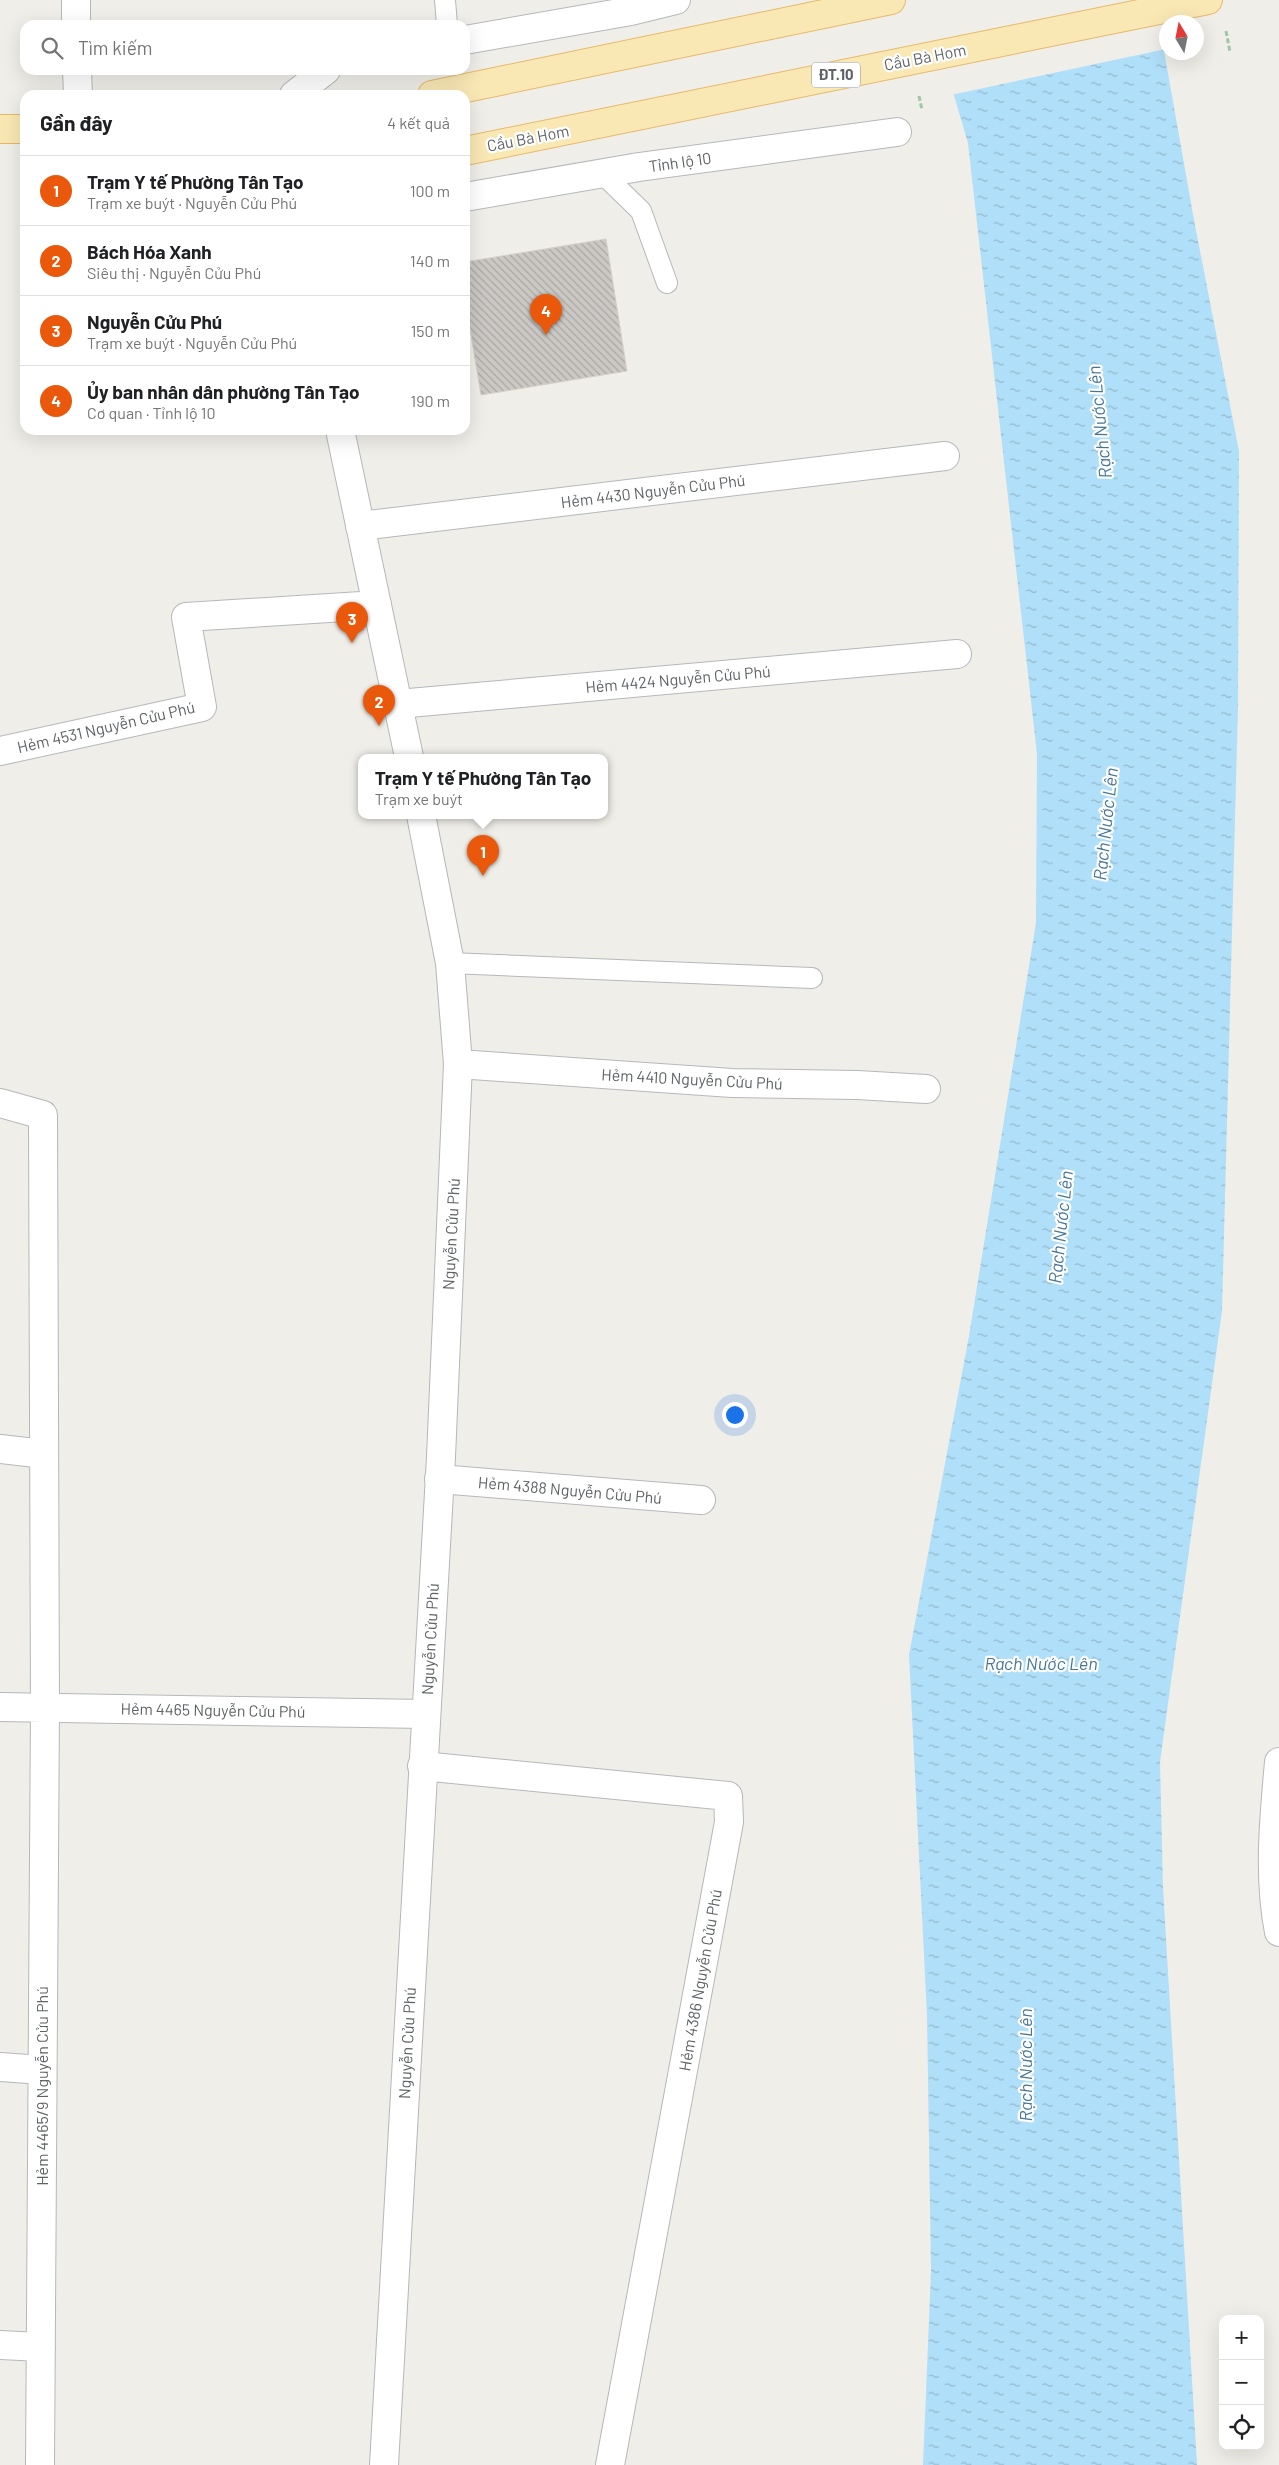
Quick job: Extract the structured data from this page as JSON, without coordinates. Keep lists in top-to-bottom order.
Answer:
{
  "streets": {
    "main road": ["Cầu Bà Hom", "ĐT.10"],
    "street": [
      "Tỉnh lộ 10",
      "Hẻm 4430 Nguyễn Cửu Phú",
      "Hẻm 4424 Nguyễn Cửu Phú",
      "Hẻm 4531 Nguyễn Cửu Phú",
      "Hẻm 4410 Nguyễn Cửu Phú",
      "Nguyễn Cửu Phú",
      "Hẻm 4388 Nguyễn Cửu Phú",
      "Hẻm 4465 Nguyễn Cửu Phú",
      "Hẻm 4386 Nguyễn Cửu Phú",
      "Hẻm 4465/9 Nguyễn Cửu Phú"
    ]
  },
  "crossings": [
    ["Hẻm 4410 Nguyễn Cửu Phú", "Nguyễn Cửu Phú"],
    ["Nguyễn Cửu Phú", "Hẻm 4388 Nguyễn Cửu Phú"],
    ["Nguyễn Cửu Phú", "Hẻm 4465 Nguyễn Cửu Phú"],
    ["Nguyễn Cửu Phú", "Hẻm 4386 Nguyễn Cửu Phú"],
    ["Hẻm 4465 Nguyễn Cửu Phú", "Hẻm 4465/9 Nguyễn Cửu Phú"]
  ],
  "water": ["Rạch Nước Lên"],
  "north": "top",
  "page": {
    "search": "Tìm kiếm",
    "heading": ["Gần đây", "4 kết quả"],
    "list": [
      {
        "mark": "1",
        "name": "Trạm Y tế Phường Tân Tạo",
        "note": "Trạm xe buýt · Nguyễn Cửu Phú",
        "value": "100 m"
      },
      {
        "mark": "2",
        "name": "Bách Hóa Xanh",
        "note": "Siêu thị · Nguyễn Cửu Phú",
        "value": "140 m"
      },
      {
        "mark": "3",
        "name": "Nguyễn Cửu Phú",
        "note": "Trạm xe buýt · Nguyễn Cửu Phú",
        "value": "150 m"
      },
      {
        "mark": "4",
        "name": "Ủy ban nhân dân phường Tân Tạo",
        "note": "Cơ quan · Tỉnh lộ 10",
        "value": "190 m"
      }
    ],
    "pins": [
      "4",
      "3",
      "2",
      "1"
    ],
    "popup": ["Trạm Y tế Phường Tân Tạo", "Trạm xe buýt"],
    "map_buttons": ["+", "−"]
  }
}
